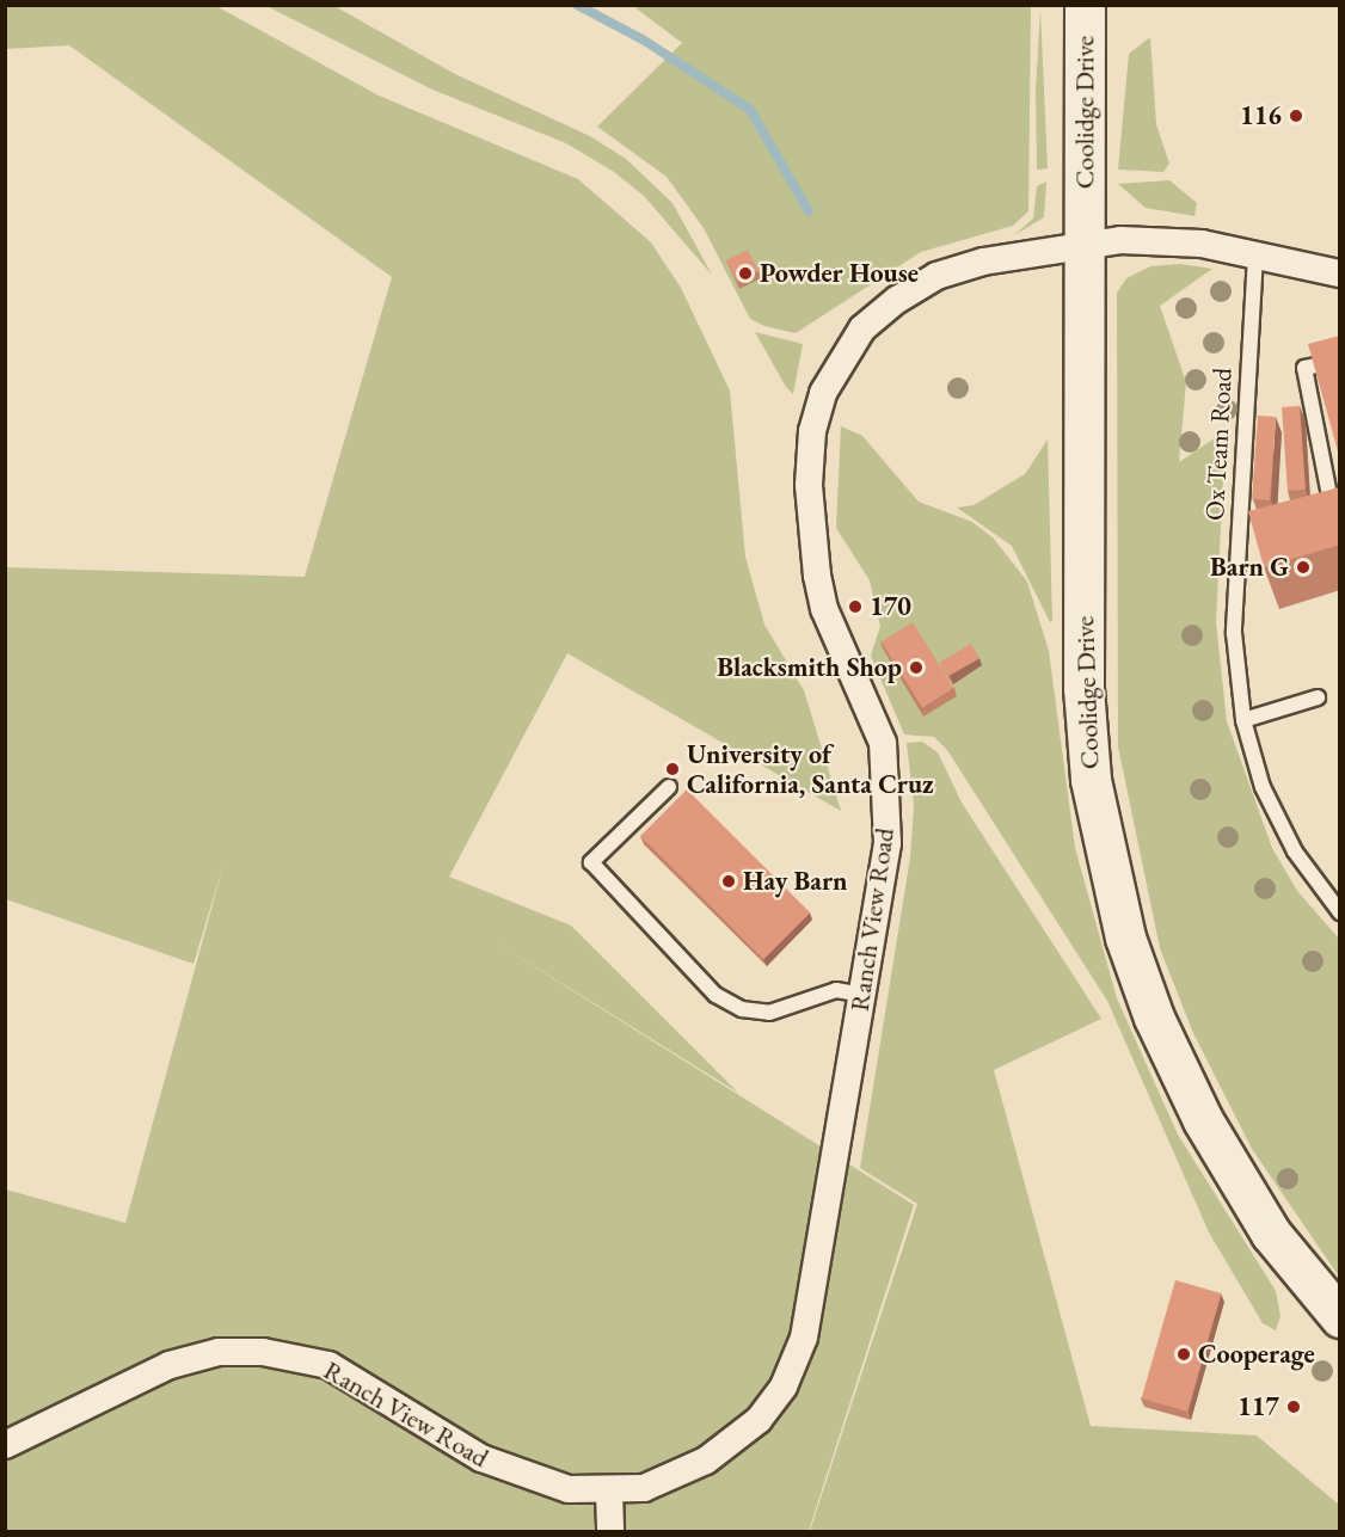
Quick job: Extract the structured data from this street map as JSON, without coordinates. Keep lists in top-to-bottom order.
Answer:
{
  "streets": {
    "main road": ["Coolidge Drive"],
    "street": ["Ranch View Road"],
    "lane": ["Ox Team Road"]
  },
  "crossings": [
    ["Coolidge Drive", "Ranch View Road"],
    ["Ox Team Road", "Ranch View Road"]
  ],
  "places": [
    "116",
    "Powder House",
    "Barn G",
    "170",
    "Blacksmith Shop",
    "University of California, Santa Cruz",
    "Hay Barn",
    "Cooperage",
    "117"
  ]
}
